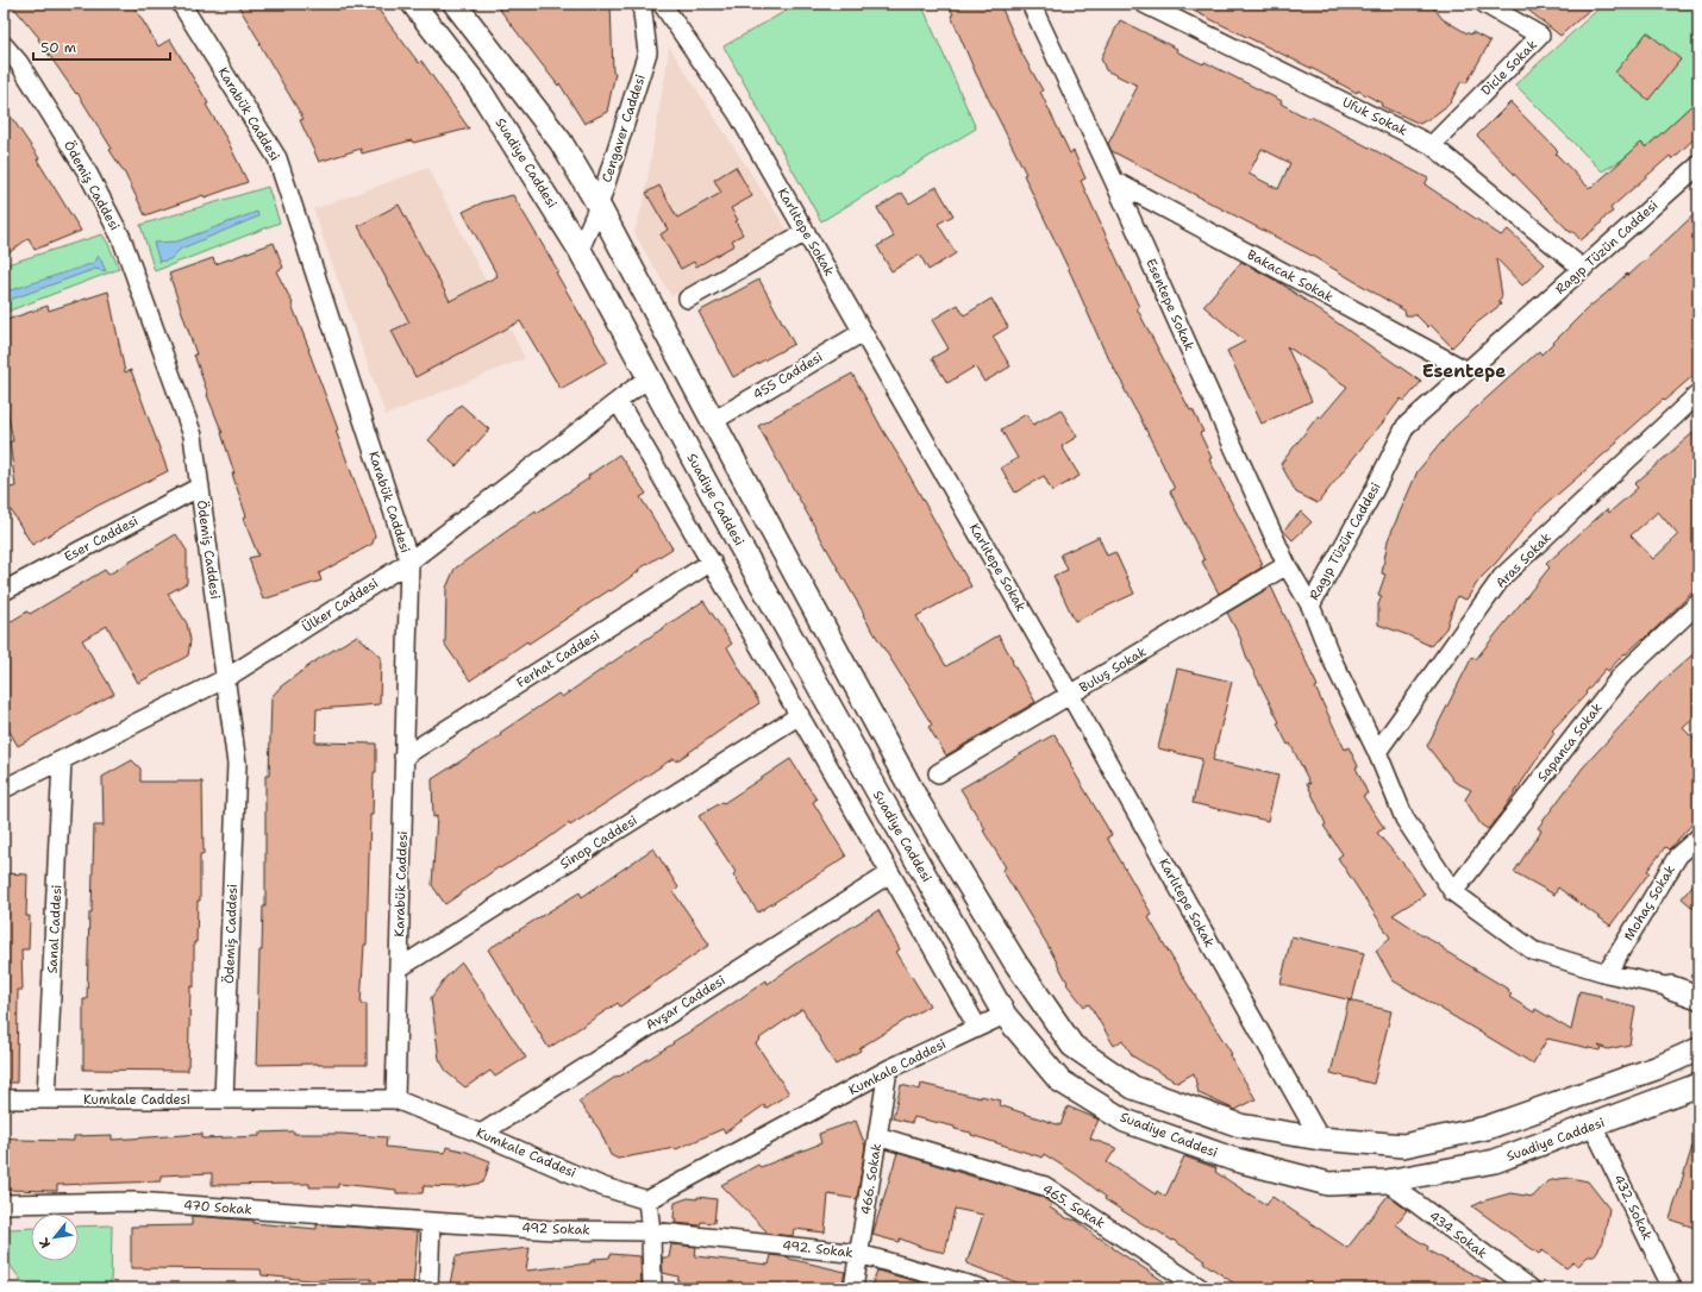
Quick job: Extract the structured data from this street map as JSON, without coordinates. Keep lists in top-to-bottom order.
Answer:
{
  "streets": {
    "main road": ["Suadiye Caddesi", "Ragıp Tüzün Caddesi"],
    "street": [
      "Dicle Sokak",
      "Karabük Caddesi",
      "Ufuk Sokak",
      "Cengaver Caddesi",
      "Ödemiş Caddesi",
      "Karlıtepe Sokak",
      "Bakacak Sokak",
      "Esentepe Sokak",
      "455 Caddesi",
      "Eser Caddesi",
      "Aras Sokak",
      "Ülker Caddesi",
      "Ferhat Caddesi",
      "Buluş Sokak",
      "Sapanca Sokak",
      "Sinop Caddesi",
      "Mohaç Sokak",
      "Sanal Caddesi",
      "Avşar Caddesi",
      "Kumkale Caddesi",
      "466. Sokak",
      "465. Sokak",
      "470 Sokak",
      "432. Sokak",
      "492 Sokak",
      "434 Sokak",
      "492. Sokak"
    ]
  },
  "crossings": [
    ["Dicle Sokak", "Ufuk Sokak"],
    ["Karabük Caddesi", "Ülker Caddesi"],
    ["Karabük Caddesi", "Ferhat Caddesi"],
    ["Karabük Caddesi", "Sinop Caddesi"],
    ["Karabük Caddesi", "Kumkale Caddesi"],
    ["Ufuk Sokak", "Ragıp Tüzün Caddesi"],
    ["Cengaver Caddesi", "Suadiye Caddesi"],
    ["Suadiye Caddesi", "Ülker Caddesi"],
    ["Suadiye Caddesi", "Kumkale Caddesi"],
    ["Suadiye Caddesi", "432. Sokak"],
    ["Suadiye Caddesi", "434 Sokak"],
    ["Ödemiş Caddesi", "Eser Caddesi"],
    ["Ödemiş Caddesi", "Ülker Caddesi"],
    ["Ödemiş Caddesi", "Kumkale Caddesi"],
    ["Karlıtepe Sokak", "455 Caddesi"],
    ["Karlıtepe Sokak", "Buluş Sokak"],
    ["Ragıp Tüzün Caddesi", "Bakacak Sokak"],
    ["Ragıp Tüzün Caddesi", "Esentepe Sokak"],
    ["Ragıp Tüzün Caddesi", "Aras Sokak"],
    ["Ragıp Tüzün Caddesi", "Sapanca Sokak"],
    ["Ragıp Tüzün Caddesi", "Mohaç Sokak"],
    ["Bakacak Sokak", "Esentepe Sokak"],
    ["Esentepe Sokak", "Buluş Sokak"],
    ["Ülker Caddesi", "Sanal Caddesi"],
    ["Sanal Caddesi", "Kumkale Caddesi"],
    ["Avşar Caddesi", "Kumkale Caddesi"],
    ["Kumkale Caddesi", "466. Sokak"],
    ["466. Sokak", "465. Sokak"],
    ["466. Sokak", "492. Sokak"],
    ["470 Sokak", "492 Sokak"],
    ["492 Sokak", "492. Sokak"]
  ],
  "districts": ["Esentepe"],
  "scale_bar": "50 m",
  "north": "bottom left"
}
